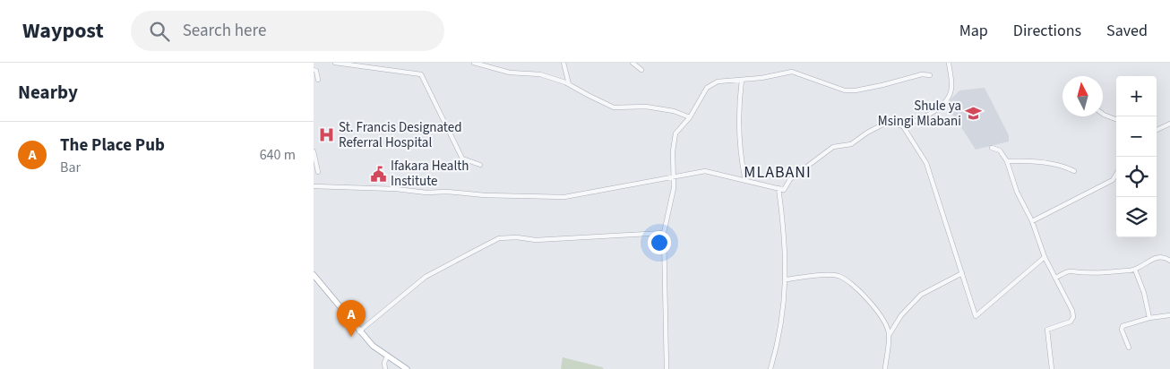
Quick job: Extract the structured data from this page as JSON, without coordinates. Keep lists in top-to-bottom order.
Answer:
{
  "districts": ["MLABANI"],
  "places": {
    "school or university": ["Shule ya Msingi Mlabani"],
    "hospital": ["St. Francis Designated Referral Hospital"],
    "public building": ["Ifakara Health Institute"]
  },
  "north": "top",
  "page": {
    "header": "Waypost",
    "search": "Search here",
    "nav": ["Map", "Directions", "Saved"],
    "heading": "Nearby",
    "map_buttons": ["+", "−"],
    "list": [
      {
        "mark": "A",
        "name": "The Place Pub",
        "note": "Bar",
        "value": "640 m"
      }
    ],
    "pins": "A"
  }
}
